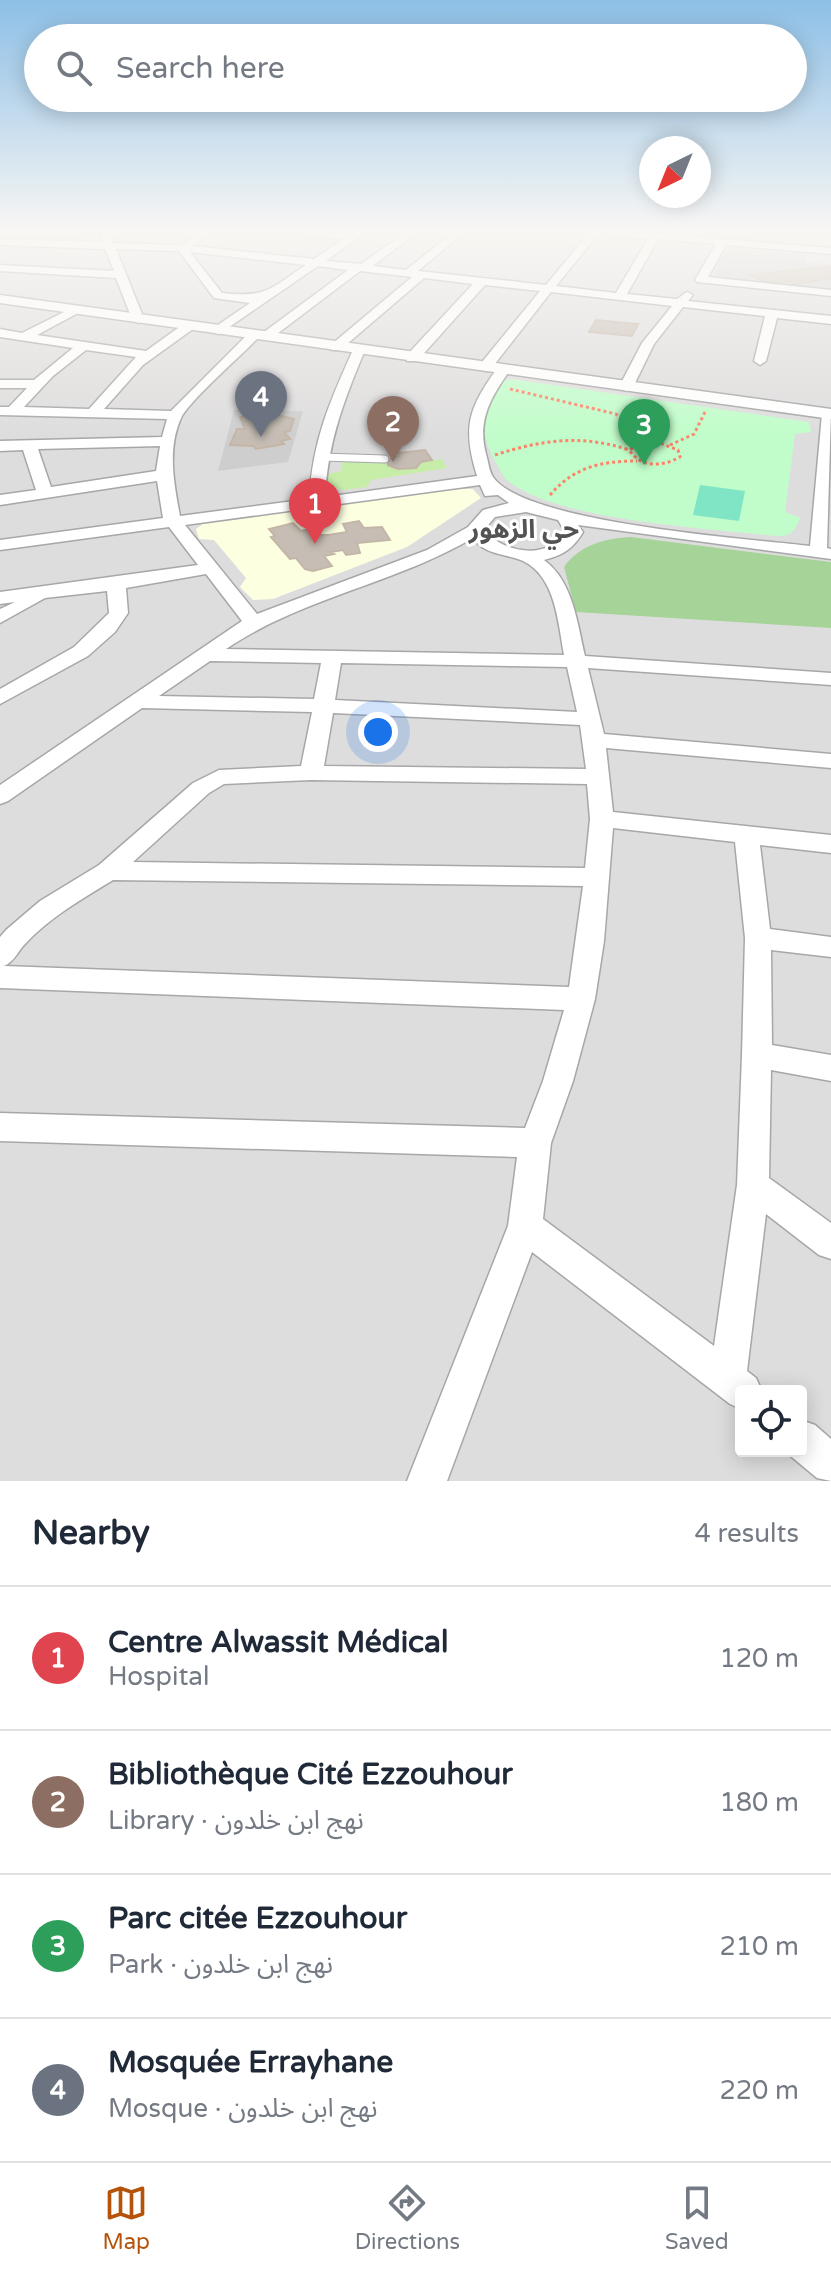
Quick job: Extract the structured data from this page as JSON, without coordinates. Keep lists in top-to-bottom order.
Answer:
{
  "districts": ["حي الزهور"],
  "north": "bottom left",
  "page": {
    "search": "Search here",
    "pins": [
      "4",
      "2",
      "3",
      "1"
    ],
    "heading": ["Nearby", "4 results"],
    "list": [
      {
        "mark": "1",
        "name": "Centre Alwassit Médical",
        "note": "Hospital",
        "value": "120 m"
      },
      {
        "mark": "2",
        "name": "Bibliothèque Cité Ezzouhour",
        "note": "Library · نهج ابن خلدون",
        "value": "180 m"
      },
      {
        "mark": "3",
        "name": "Parc citée Ezzouhour",
        "note": "Park · نهج ابن خلدون",
        "value": "210 m"
      },
      {
        "mark": "4",
        "name": "Mosquée Errayhane",
        "note": "Mosque · نهج ابن خلدون",
        "value": "220 m"
      }
    ],
    "nav": ["Map", "Directions", "Saved"]
  }
}
